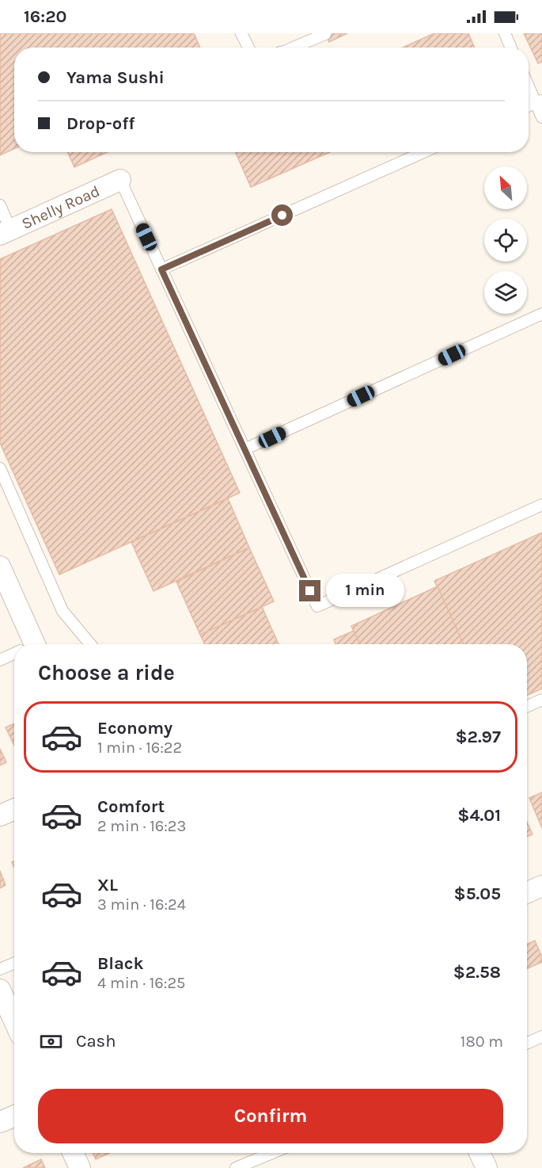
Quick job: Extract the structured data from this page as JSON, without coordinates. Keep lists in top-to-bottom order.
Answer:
{
  "streets": {
    "street": ["Shelly Road"]
  },
  "north": "top left",
  "page": {
    "status": "16:20",
    "banner": ["Yama Sushi", "Drop-off"],
    "bubble": "1 min",
    "heading": "Choose a ride",
    "list": [
      {
        "name": "Economy",
        "note": "1 min · 16:22",
        "value": "$2.97"
      },
      {
        "name": "Comfort",
        "note": "2 min · 16:23",
        "value": "$4.01"
      },
      {
        "name": "XL",
        "note": "3 min · 16:24",
        "value": "$5.05"
      },
      {
        "name": "Black",
        "note": "4 min · 16:25",
        "value": "$2.58"
      }
    ],
    "pay": ["Cash", "180 m"],
    "buttons": "Confirm"
  }
}
